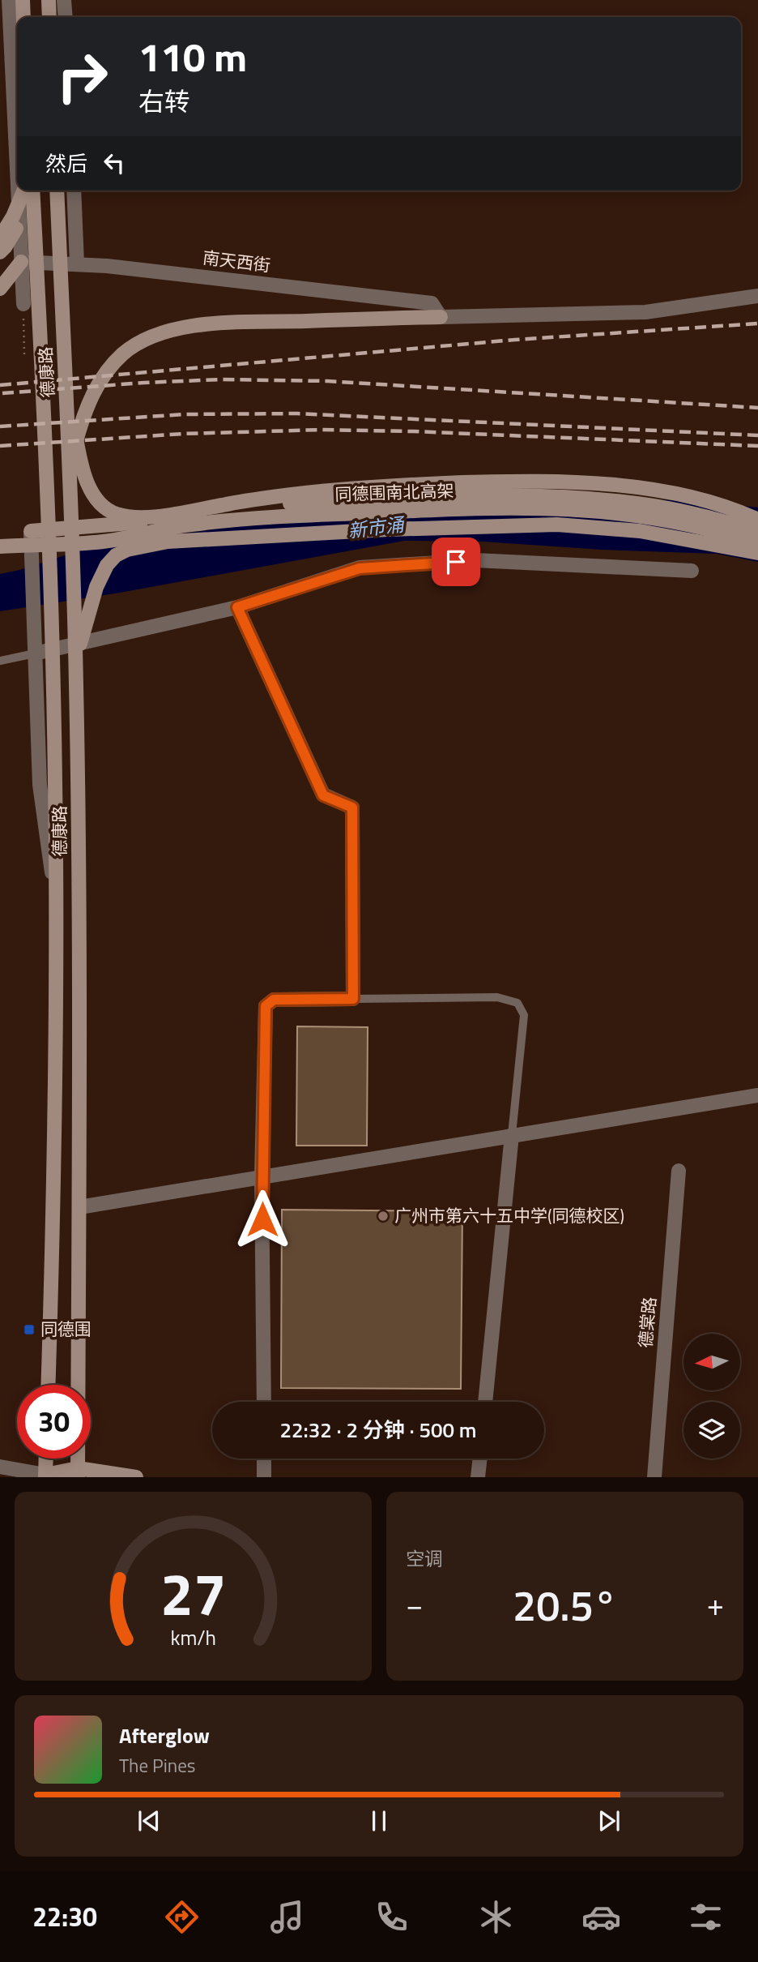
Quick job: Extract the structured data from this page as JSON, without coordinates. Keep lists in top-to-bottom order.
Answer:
{
  "streets": {
    "main road": ["德康路", "同德围南北高架"],
    "street": ["南天西街", "德棠路"]
  },
  "water": ["新市涌"],
  "places": {
    "other": ["广州市第六十五中学(同德校区)"],
    "transit": ["同德围"]
  },
  "north": "left",
  "page": {
    "turn": ["110 m", "右转"],
    "then": "然后",
    "limit": "30",
    "trip": "22:32 · 2 分钟 · 500 m",
    "tile": "空调",
    "heat": ["−", "20.5°", "+"],
    "song": ["Afterglow", "The Pines"],
    "tabs": "22:30",
    "gauge": ["27", "km/h"]
  }
}
